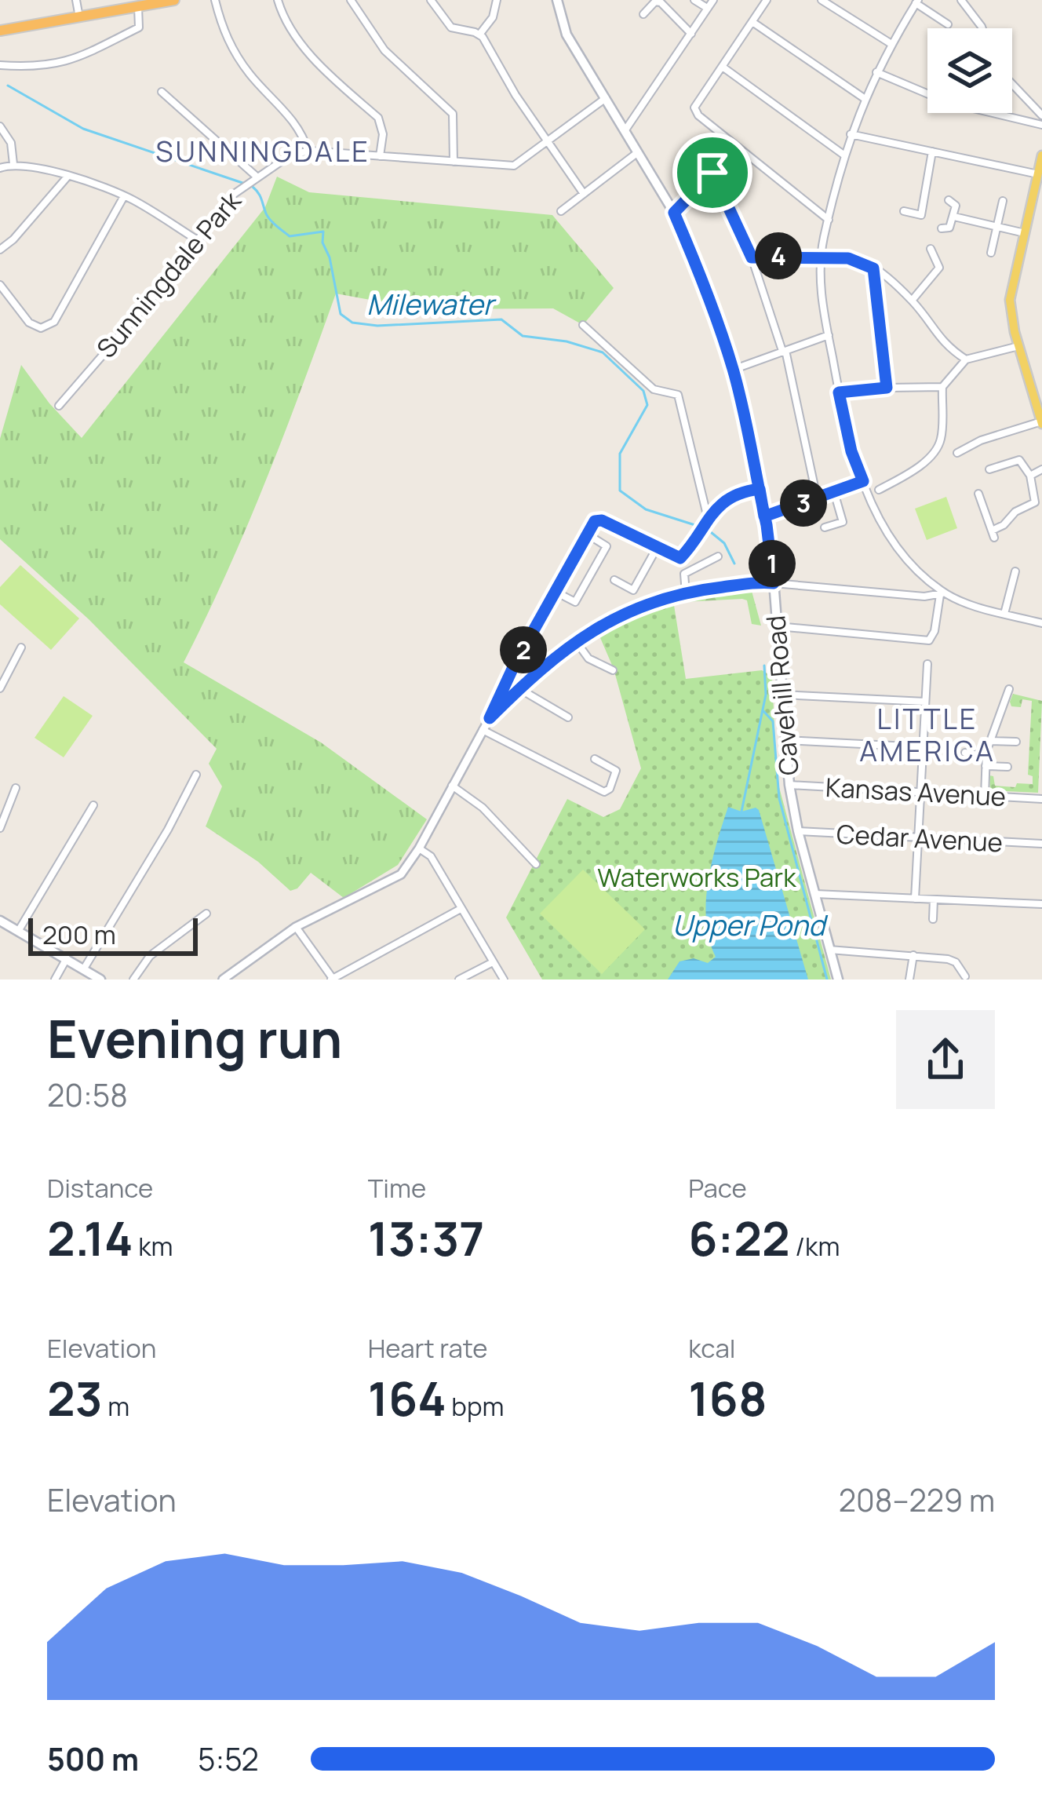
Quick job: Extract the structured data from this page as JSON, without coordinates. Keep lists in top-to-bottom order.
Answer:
{
  "streets": {
    "main road": ["Cavehill Road"],
    "street": ["Sunningdale Park", "Kansas Avenue", "Cedar Avenue"]
  },
  "crossings": [
    ["Cavehill Road", "Kansas Avenue"],
    ["Cavehill Road", "Cedar Avenue"]
  ],
  "districts": ["SUNNINGDALE", "LITTLE AMERICA"],
  "water": ["Milewater", "Upper Pond"],
  "parks": ["Waterworks Park"],
  "scale_bar": "200 m",
  "page": {
    "pins": [
      "4",
      "3",
      "1",
      "2"
    ],
    "scale": "200 m",
    "heading": ["Evening run", "20:58"],
    "stats": [
      ["Distance", "2.14 km"],
      ["Time", "13:37"],
      ["Pace", "6:22 /km"],
      ["Elevation", "23 m"],
      ["Heart rate", "164 bpm"],
      ["kcal", "168"]
    ],
    "chart": ["Elevation", "208–229 m"],
    "list": [
      {
        "name": "500 m",
        "note": "5:52"
      }
    ]
  }
}
